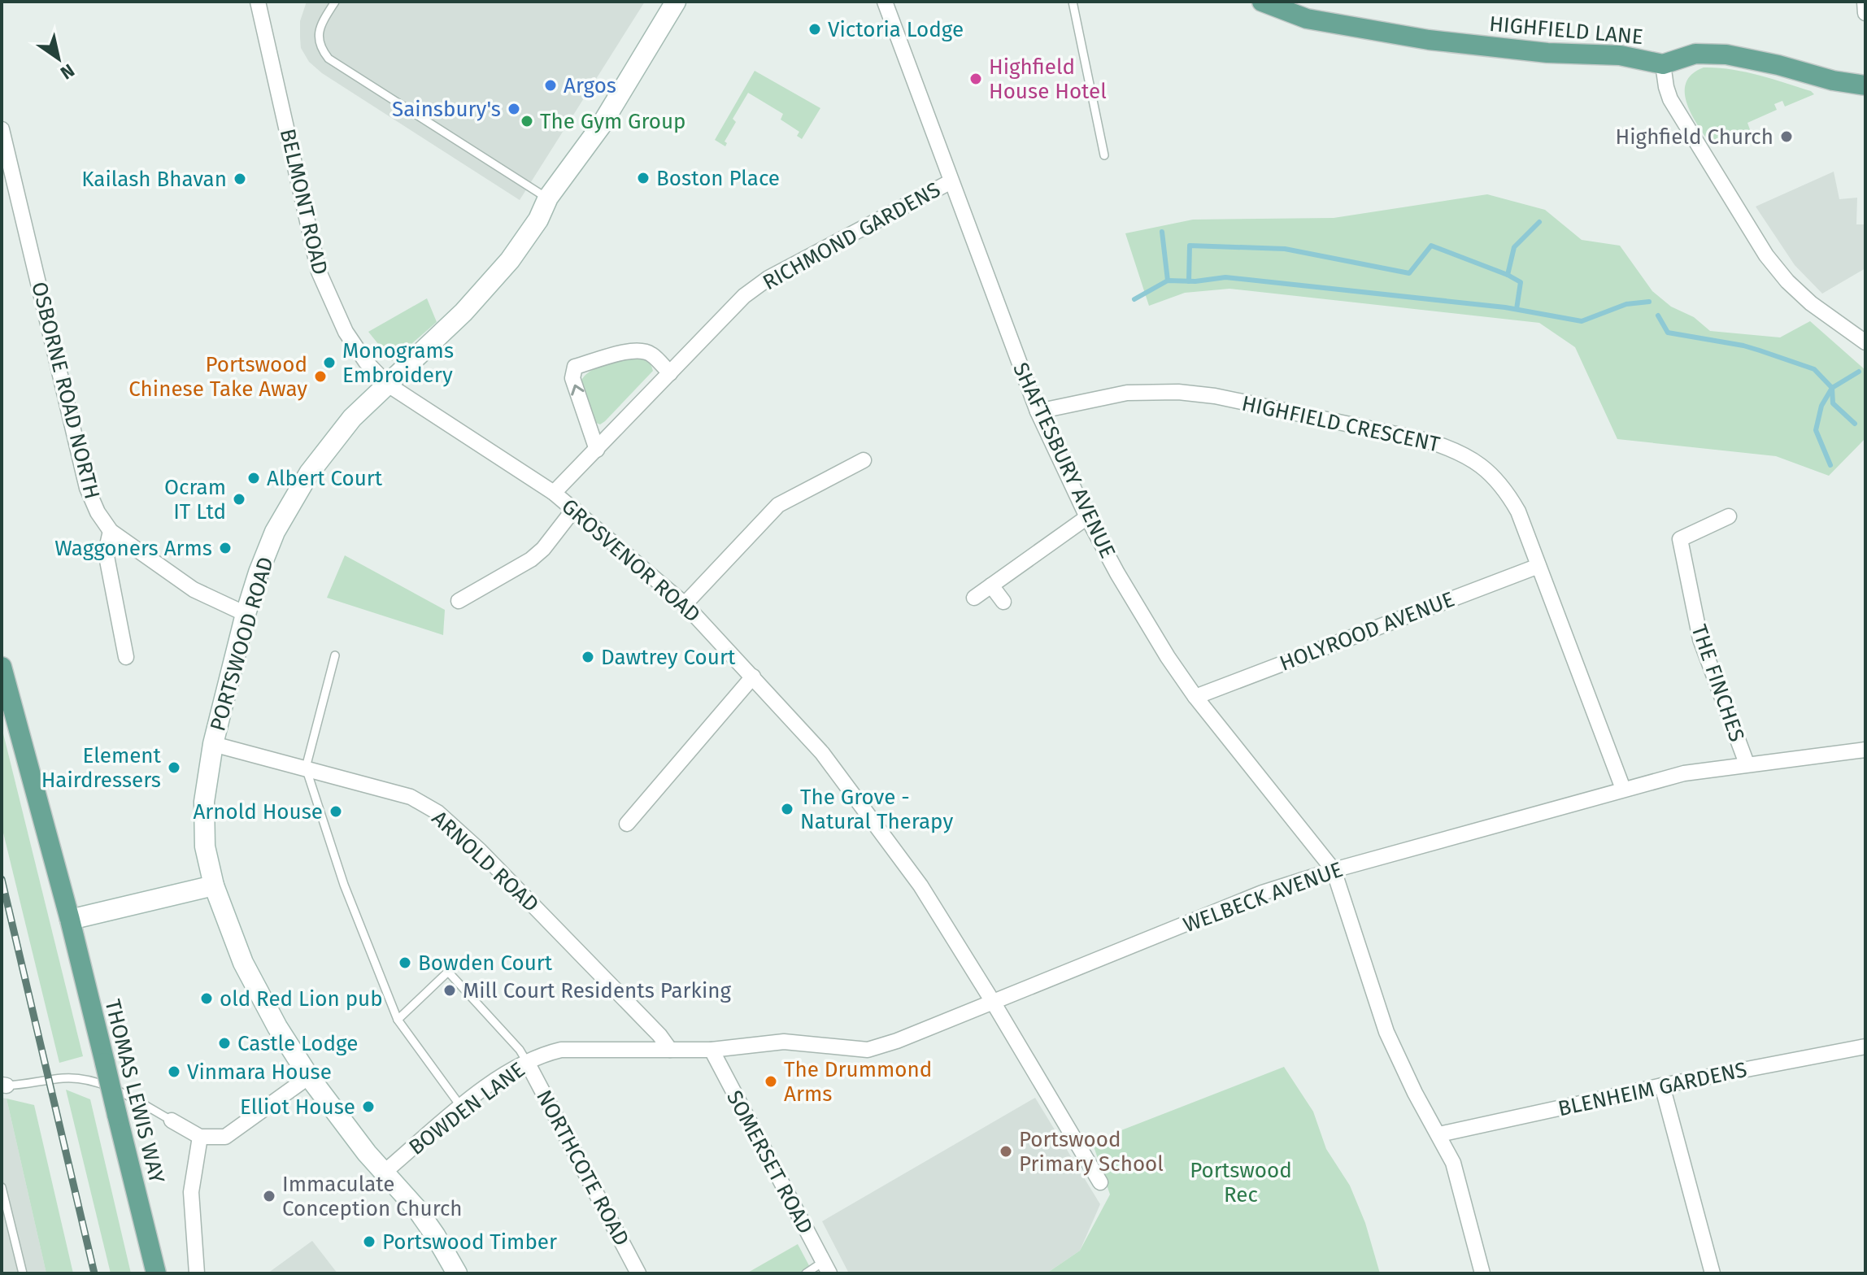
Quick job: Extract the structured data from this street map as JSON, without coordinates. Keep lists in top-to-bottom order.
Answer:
{
  "streets": {
    "main road": ["HIGHFIELD LANE", "THOMAS LEWIS WAY"],
    "street": [
      "BELMONT ROAD",
      "RICHMOND GARDENS",
      "OSBORNE ROAD NORTH",
      "HIGHFIELD CRESCENT",
      "SHAFTESBURY AVENUE",
      "GROSVENOR ROAD",
      "HOLYROOD AVENUE",
      "PORTSWOOD ROAD",
      "THE FINCHES",
      "ARNOLD ROAD",
      "WELBECK AVENUE",
      "BLENHEIM GARDENS",
      "BOWDEN LANE",
      "SOMERSET ROAD",
      "NORTHCOTE ROAD"
    ]
  },
  "crossings": [
    ["BELMONT ROAD", "GROSVENOR ROAD"],
    ["BELMONT ROAD", "PORTSWOOD ROAD"],
    ["RICHMOND GARDENS", "SHAFTESBURY AVENUE"],
    ["RICHMOND GARDENS", "GROSVENOR ROAD"],
    ["OSBORNE ROAD NORTH", "PORTSWOOD ROAD"],
    ["HIGHFIELD CRESCENT", "SHAFTESBURY AVENUE"],
    ["HIGHFIELD CRESCENT", "HOLYROOD AVENUE"],
    ["HIGHFIELD CRESCENT", "WELBECK AVENUE"],
    ["SHAFTESBURY AVENUE", "HOLYROOD AVENUE"],
    ["SHAFTESBURY AVENUE", "WELBECK AVENUE"],
    ["GROSVENOR ROAD", "PORTSWOOD ROAD"],
    ["GROSVENOR ROAD", "WELBECK AVENUE"],
    ["PORTSWOOD ROAD", "ARNOLD ROAD"],
    ["PORTSWOOD ROAD", "BOWDEN LANE"],
    ["THE FINCHES", "WELBECK AVENUE"],
    ["ARNOLD ROAD", "WELBECK AVENUE"],
    ["ARNOLD ROAD", "BOWDEN LANE"],
    ["WELBECK AVENUE", "BOWDEN LANE"],
    ["WELBECK AVENUE", "SOMERSET ROAD"],
    ["BOWDEN LANE", "NORTHCOTE ROAD"]
  ],
  "parks": ["Portswood Rec"],
  "places": [
    "Victoria Lodge",
    "Highfield House Hotel",
    "Argos",
    "Sainsbury's",
    "The Gym Group",
    "Highfield Church",
    "Boston Place",
    "Kailash Bhavan",
    "Monograms Embroidery",
    "Portswood Chinese Take Away",
    "Albert Court",
    "Ocram IT Ltd",
    "Waggoners Arms",
    "Dawtrey Court",
    "Element Hairdressers",
    "The Grove - Natural Therapy",
    "Arnold House",
    "Bowden Court",
    "Mill Court Residents Parking",
    "old Red Lion pub",
    "Castle Lodge",
    "Vinmara House",
    "The Drummond Arms",
    "Elliot House",
    "Portswood Primary School",
    "Immaculate Conception Church",
    "Portswood Timber"
  ],
  "north": "bottom right"
}
